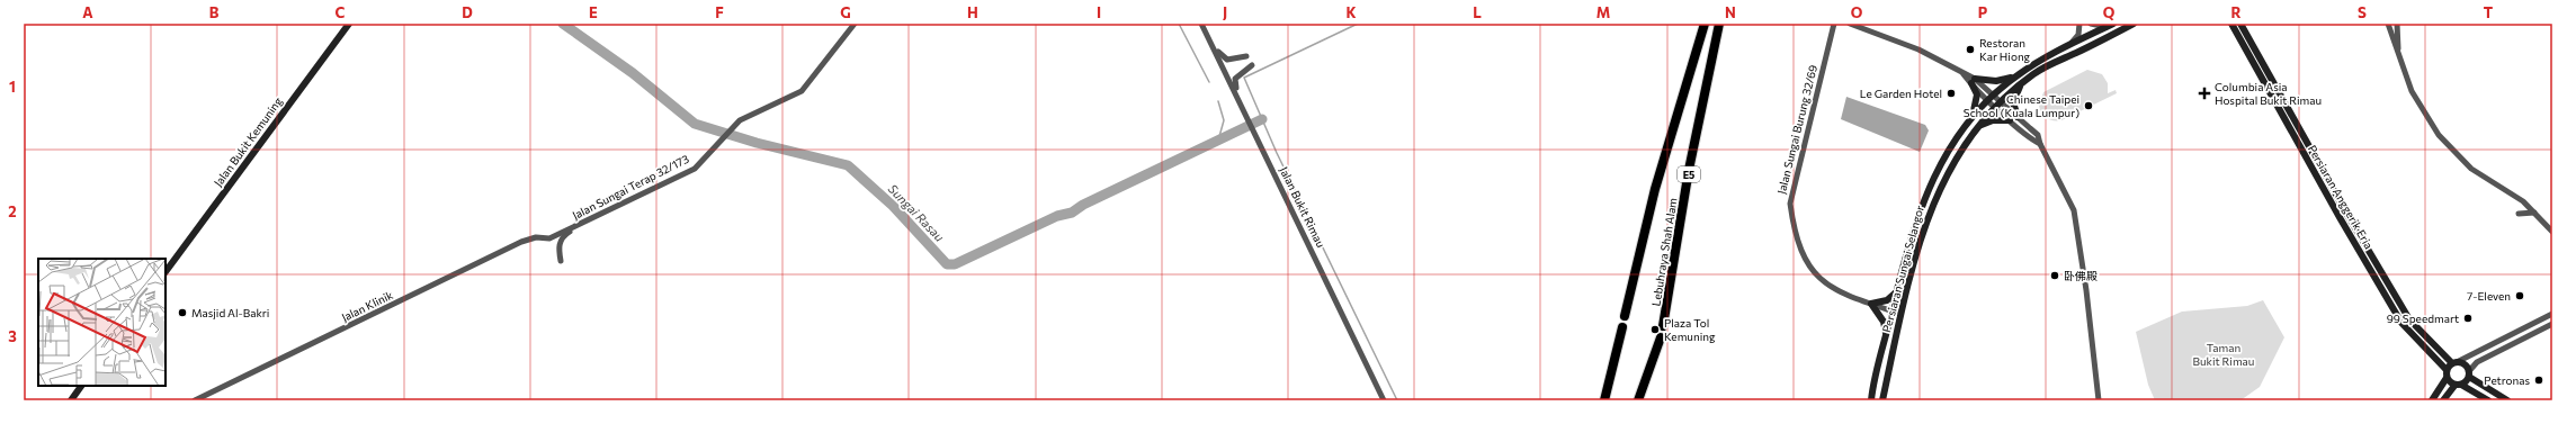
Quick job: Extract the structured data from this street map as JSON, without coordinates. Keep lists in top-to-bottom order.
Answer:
{
  "streets": {
    "highway": ["E5", "Lebuhraya Shah Alam"],
    "main road": ["Jalan Bukit Kemuning", "Persiaran Anggerik Eria", "Persiaran Sungai Selangor"],
    "street": [
      "Jalan Sungai Burung 32/69",
      "Jalan Sungai Terap 32/173",
      "Jalan Bukit Rimau",
      "Jalan Klinik"
    ]
  },
  "crossings": [
    ["Jalan Sungai Burung 32/69", "Persiaran Sungai Selangor"],
    ["Jalan Sungai Terap 32/173", "Jalan Klinik"]
  ],
  "water": ["Sungai Rasau"],
  "parks": ["Taman Bukit Rimau"],
  "places": {
    "other": [
      "Restoran Kar Hiong",
      "Le Garden Hotel",
      "Chinese Taipei School (Kuala Lumpur)",
      "卧佛殿",
      "7-Eleven",
      "Masjid Al-Bakri",
      "99 Speedmart",
      "Plaza Tol Kemuning",
      "Petronas"
    ],
    "health": ["Columbia Asia Hospital Bukit Rimau"]
  },
  "grid": {
    "columns": [
      "A",
      "B",
      "C",
      "D",
      "E",
      "F",
      "G",
      "H",
      "I",
      "J",
      "K",
      "L",
      "M",
      "N",
      "O",
      "P",
      "Q",
      "R",
      "S",
      "T"
    ],
    "rows": ["1", "2", "3"]
  }
}
